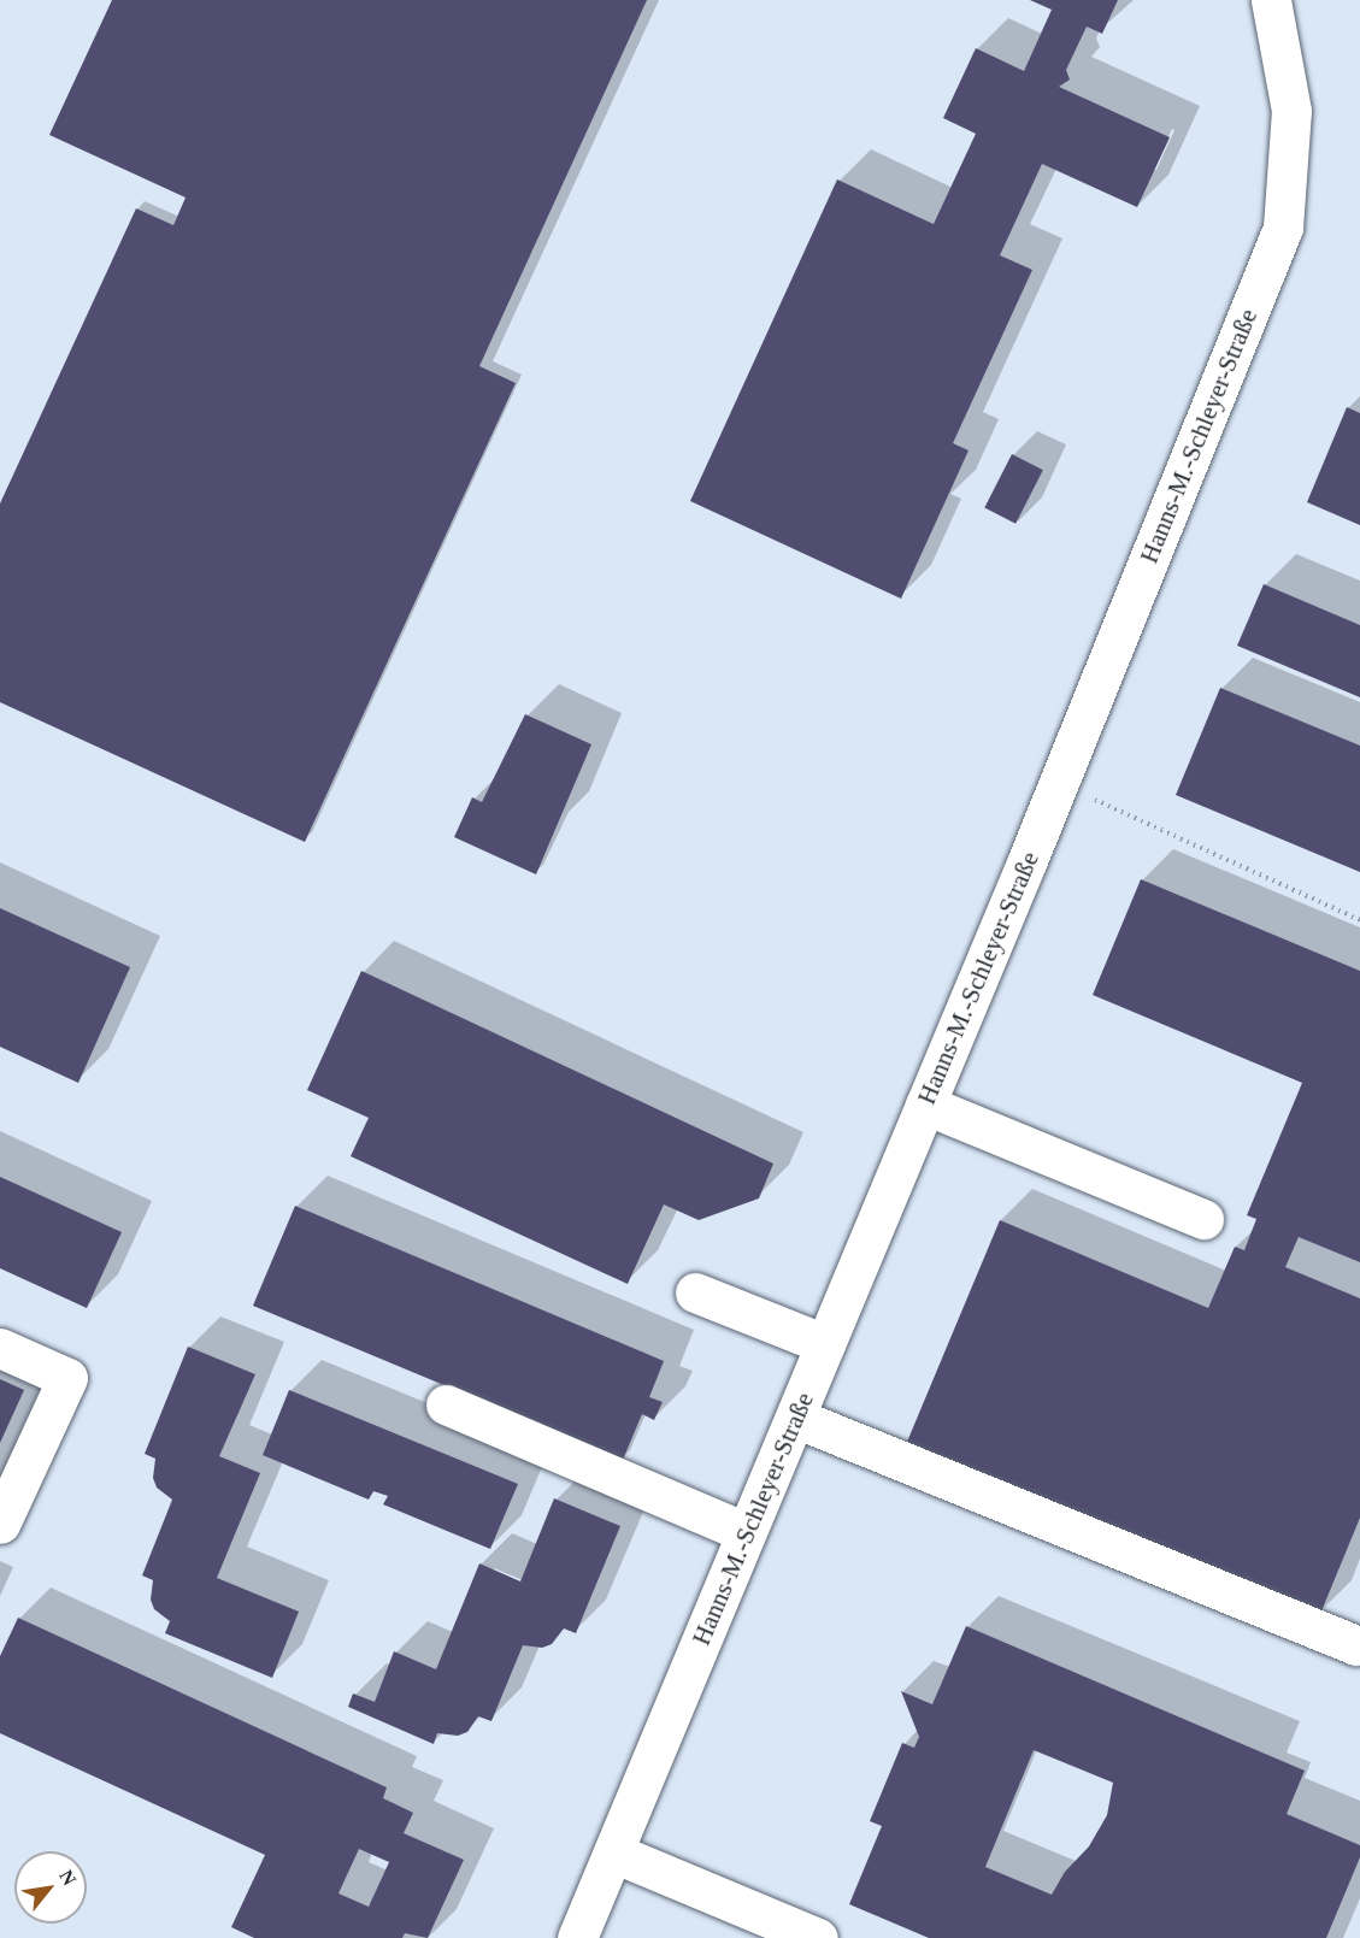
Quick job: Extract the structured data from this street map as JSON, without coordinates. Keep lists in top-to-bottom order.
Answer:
{
  "streets": {
    "street": ["Hanns-M.-Schleyer-Straße"]
  },
  "north": "top right"
}
